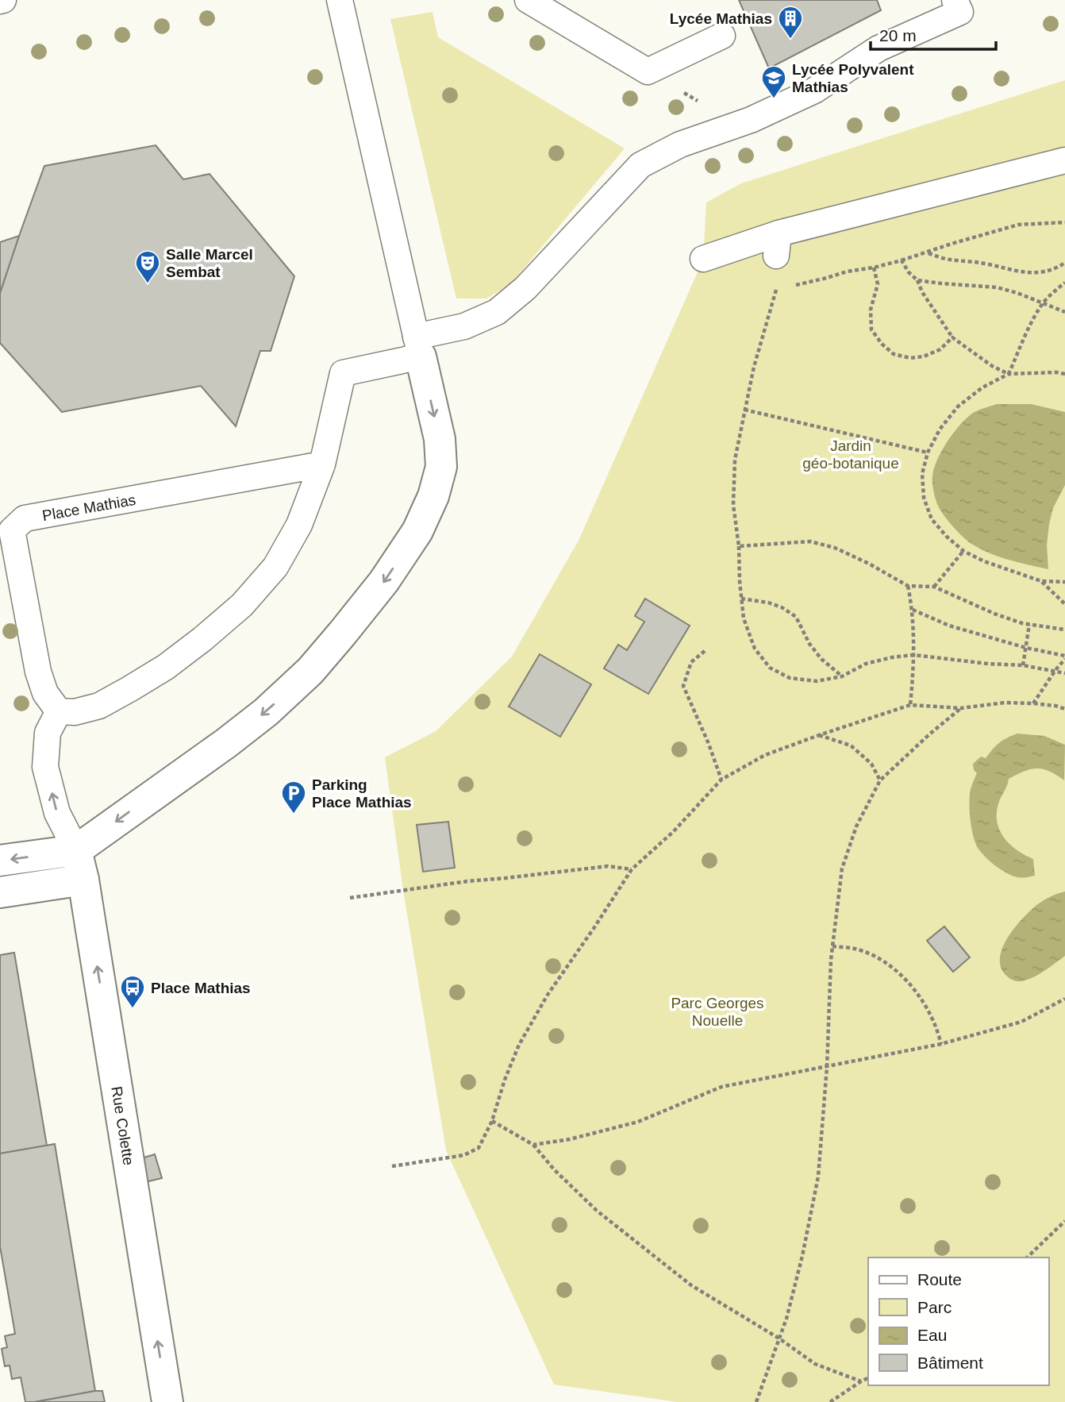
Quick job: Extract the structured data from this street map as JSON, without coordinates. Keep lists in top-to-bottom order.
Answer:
{
  "streets": {
    "main road": ["Rue Colette"],
    "lane": ["Place Mathias"]
  },
  "one_way": ["Rue Colette"],
  "parks": ["Jardin géo-botanique", "Parc Georges Nouelle"],
  "places": {
    "building": ["Lycée Mathias"],
    "school or university": ["Lycée Polyvalent Mathias"],
    "theatre": ["Salle Marcel Sembat"],
    "parking": ["Parking Place Mathias"],
    "bus stop": ["Place Mathias"]
  },
  "legend": [
    "Route",
    "Parc",
    "Eau",
    "Bâtiment"
  ],
  "scale_bar": "20 m"
}
